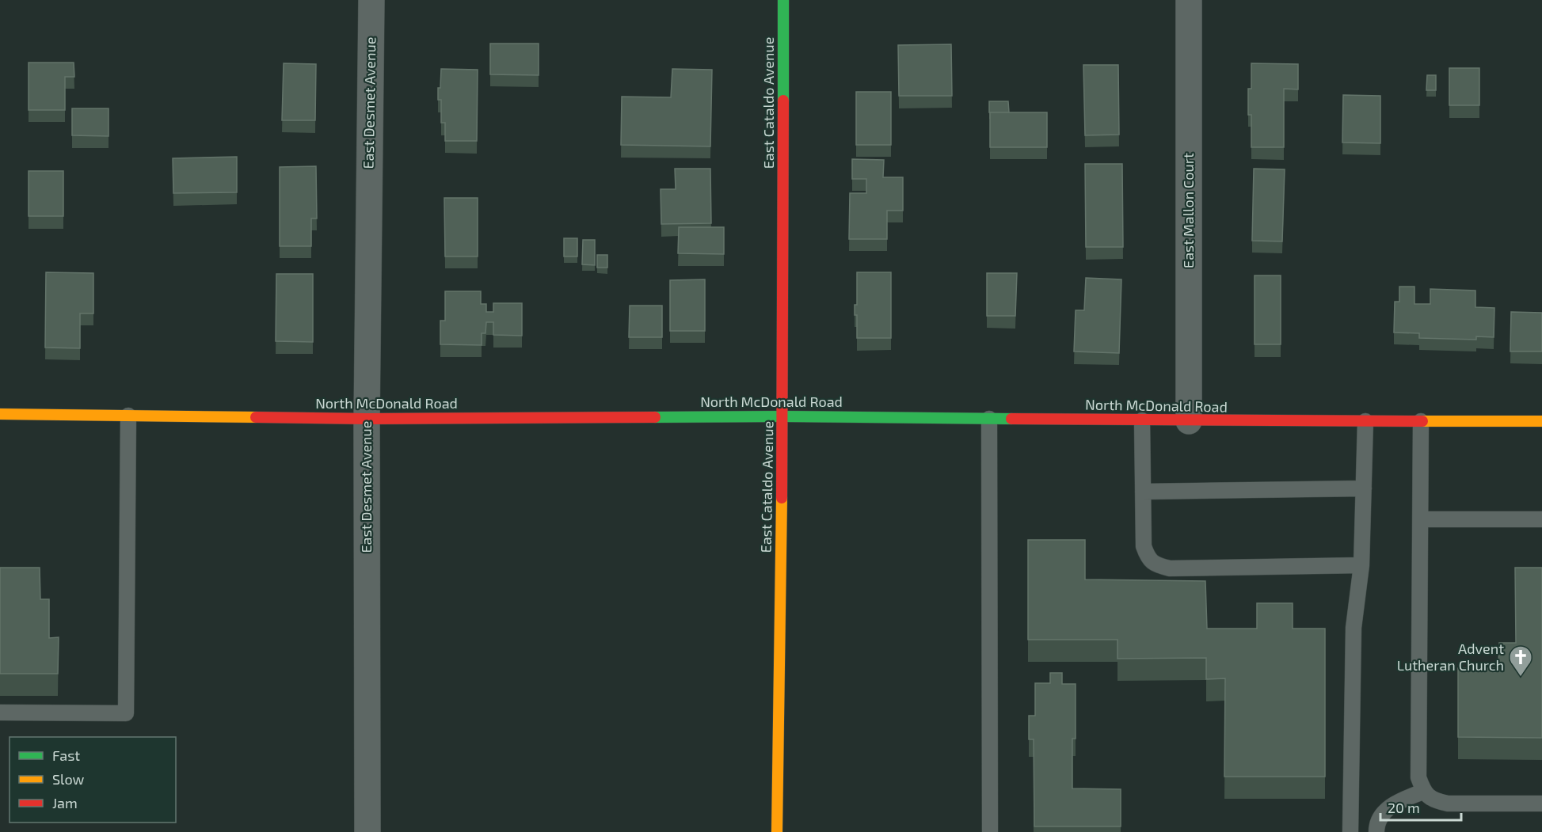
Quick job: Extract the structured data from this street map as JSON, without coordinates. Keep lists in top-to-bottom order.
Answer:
{
  "streets": {
    "street": [
      "East Desmet Avenue",
      "East Cataldo Avenue",
      "East Mallon Court",
      "North McDonald Road"
    ]
  },
  "crossings": [
    ["East Desmet Avenue", "North McDonald Road"],
    ["East Cataldo Avenue", "North McDonald Road"],
    ["East Mallon Court", "North McDonald Road"]
  ],
  "places": {
    "church": ["Advent Lutheran Church"]
  },
  "legend": ["Fast", "Slow", "Jam"],
  "scale_bar": "20 m"
}
